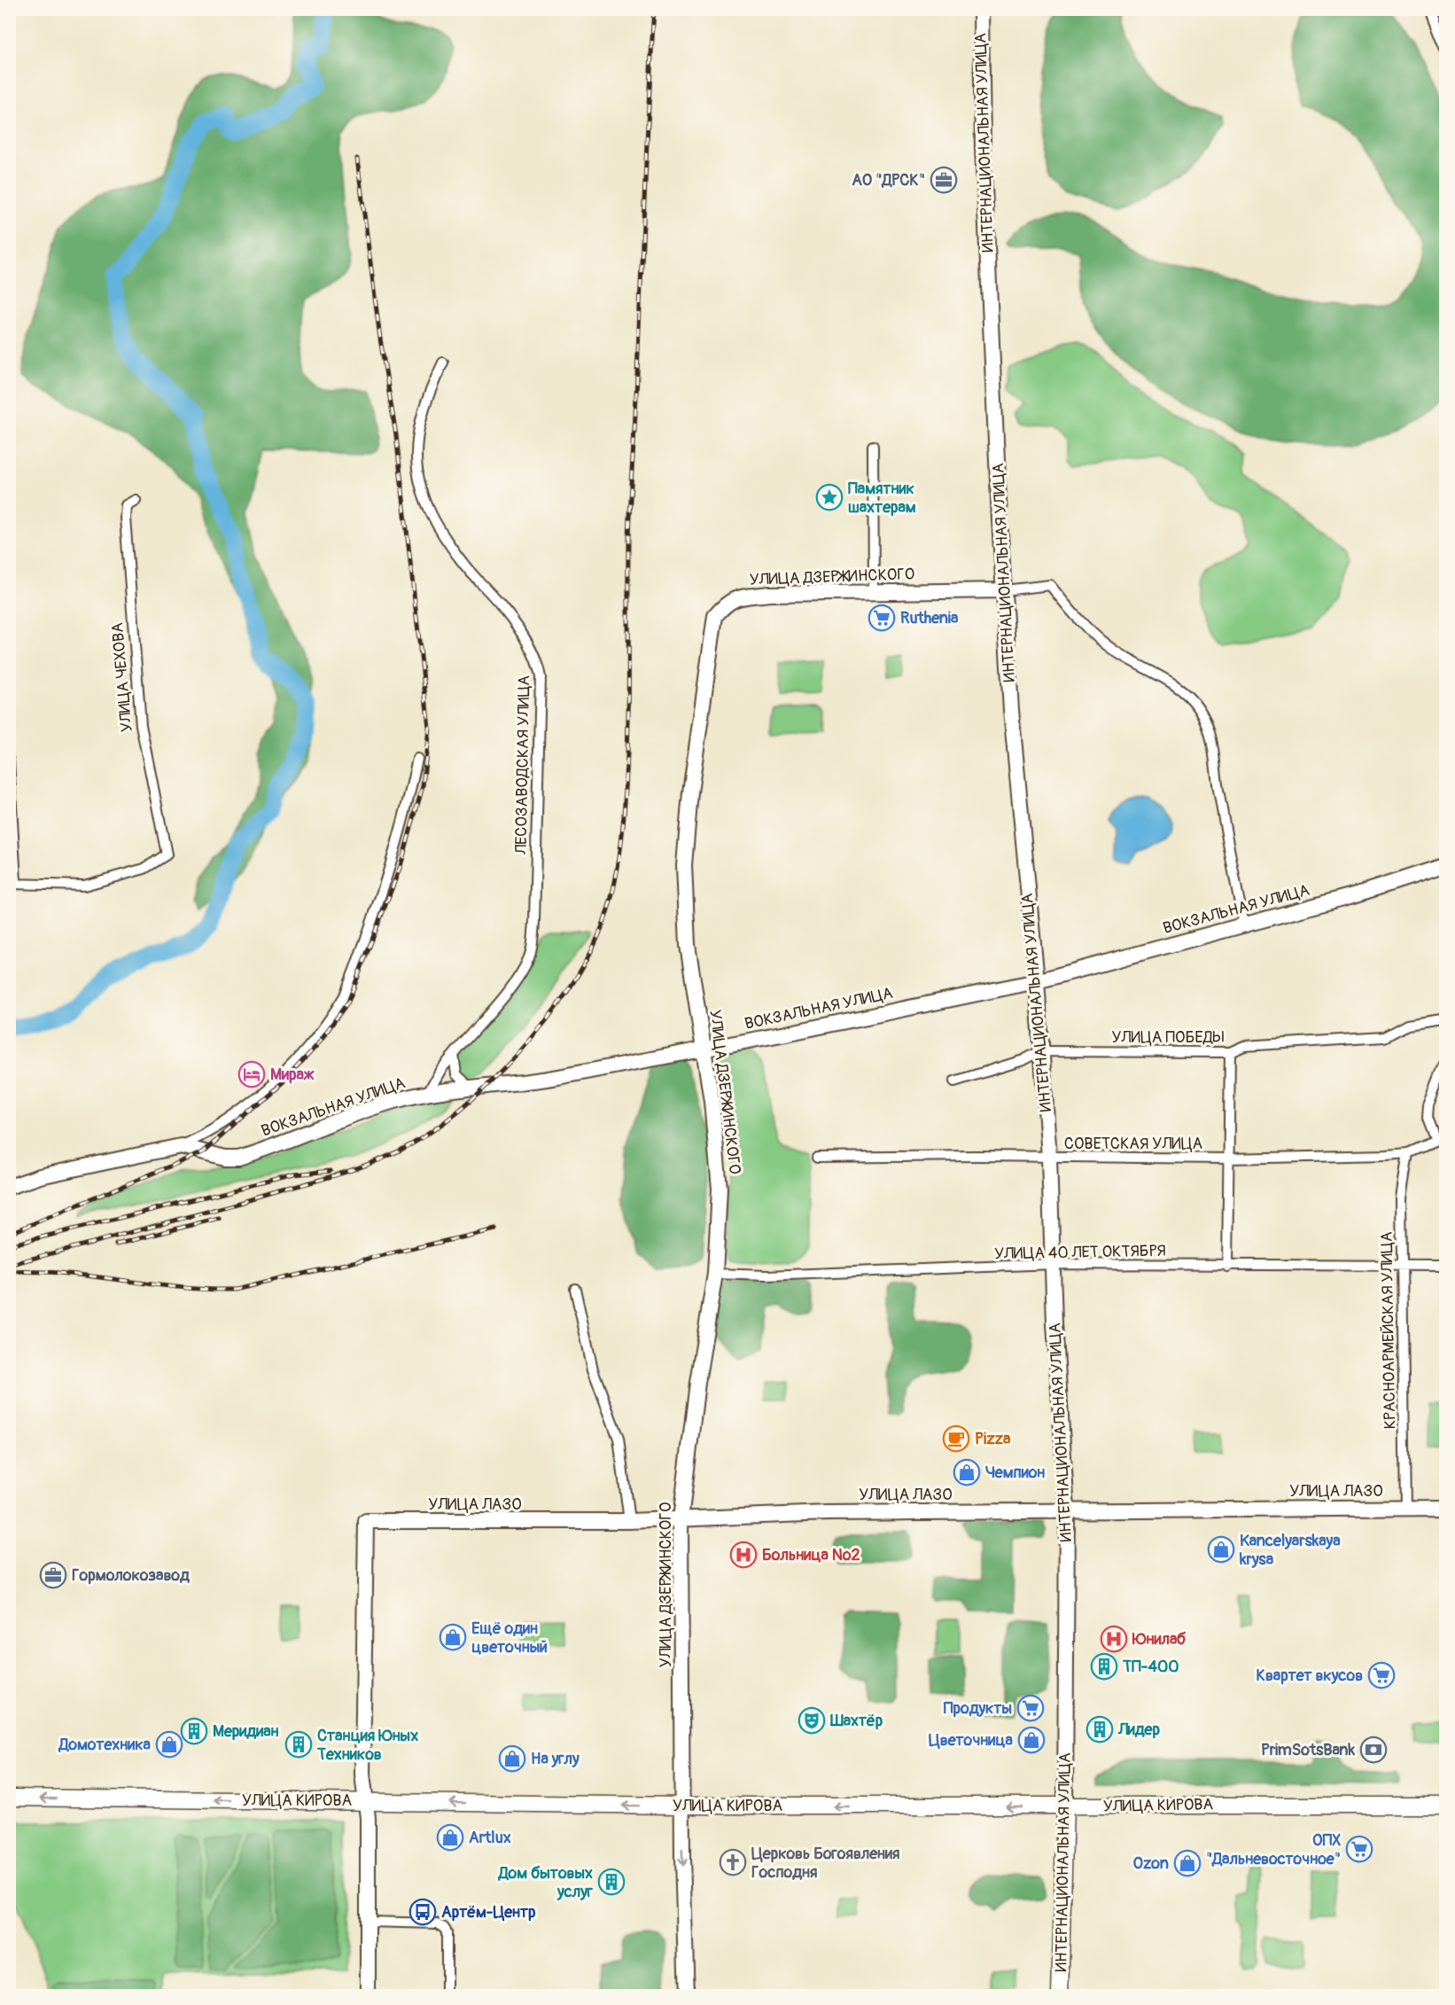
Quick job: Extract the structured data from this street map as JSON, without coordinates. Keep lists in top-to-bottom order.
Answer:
{
  "streets": {
    "main road": [
      "ИНТЕРНАЦИОНАЛЬНАЯ УЛИЦА",
      "УЛИЦА ДЗЕРЖИНСКОГО",
      "ВОКЗАЛЬНАЯ УЛИЦА",
      "УЛИЦА ЛАЗО",
      "УЛИЦА КИРОВА"
    ],
    "street": [
      "УЛИЦА ЧЕХОВА",
      "ЛЕСОЗАВОДСКАЯ УЛИЦА",
      "УЛИЦА ПОБЕДЫ",
      "СОВЕТСКАЯ УЛИЦА",
      "УЛИЦА 40 ЛЕТ ОКТЯБРЯ",
      "КРАСНОАРМЕЙСКАЯ УЛИЦА"
    ]
  },
  "crossings": [
    ["ИНТЕРНАЦИОНАЛЬНАЯ УЛИЦА", "УЛИЦА ДЗЕРЖИНСКОГО"],
    ["ИНТЕРНАЦИОНАЛЬНАЯ УЛИЦА", "ВОКЗАЛЬНАЯ УЛИЦА"],
    ["ИНТЕРНАЦИОНАЛЬНАЯ УЛИЦА", "УЛИЦА ПОБЕДЫ"],
    ["ИНТЕРНАЦИОНАЛЬНАЯ УЛИЦА", "СОВЕТСКАЯ УЛИЦА"],
    ["ИНТЕРНАЦИОНАЛЬНАЯ УЛИЦА", "УЛИЦА 40 ЛЕТ ОКТЯБРЯ"],
    ["ИНТЕРНАЦИОНАЛЬНАЯ УЛИЦА", "УЛИЦА ЛАЗО"],
    ["ИНТЕРНАЦИОНАЛЬНАЯ УЛИЦА", "УЛИЦА КИРОВА"],
    ["УЛИЦА ДЗЕРЖИНСКОГО", "ВОКЗАЛЬНАЯ УЛИЦА"],
    ["УЛИЦА ДЗЕРЖИНСКОГО", "УЛИЦА 40 ЛЕТ ОКТЯБРЯ"],
    ["УЛИЦА ДЗЕРЖИНСКОГО", "УЛИЦА ЛАЗО"],
    ["УЛИЦА ДЗЕРЖИНСКОГО", "УЛИЦА КИРОВА"],
    ["ЛЕСОЗАВОДСКАЯ УЛИЦА", "ВОКЗАЛЬНАЯ УЛИЦА"],
    ["СОВЕТСКАЯ УЛИЦА", "КРАСНОАРМЕЙСКАЯ УЛИЦА"],
    ["УЛИЦА 40 ЛЕТ ОКТЯБРЯ", "КРАСНОАРМЕЙСКАЯ УЛИЦА"],
    ["КРАСНОАРМЕЙСКАЯ УЛИЦА", "УЛИЦА ЛАЗО"],
    ["УЛИЦА ЛАЗО", "УЛИЦА КИРОВА"]
  ],
  "one_way": ["УЛИЦА КИРОВА"],
  "places": {
    "office": ["АО \"ДРСК\"", "Гормолокозавод"],
    "place": ["Памятник шахтерам"],
    "supermarket": [
      "Ruthenia",
      "Квартет вкусов",
      "Продукты",
      "ОПХ \"Дальневосточное\""
    ],
    "hotel": ["Мираж"],
    "cafe": ["Pizza"],
    "shop": [
      "Чемпион",
      "Kancelyarskaya krysa",
      "Ещё один цветочный",
      "Цветочница",
      "Домотехника",
      "На углу",
      "Artlux",
      "Ozon"
    ],
    "hospital": ["Больница №2", "Юнилаб"],
    "building": [
      "ТП-400",
      "Лидер",
      "Меридиан",
      "Станция Юных Техников",
      "Дом бытовых услуг"
    ],
    "theatre": ["Шахтёр"],
    "bank": ["PrimSotsBank"],
    "church": ["Церковь Богоявления Господня"],
    "bus stop": ["Артём-Центр"]
  }
}
